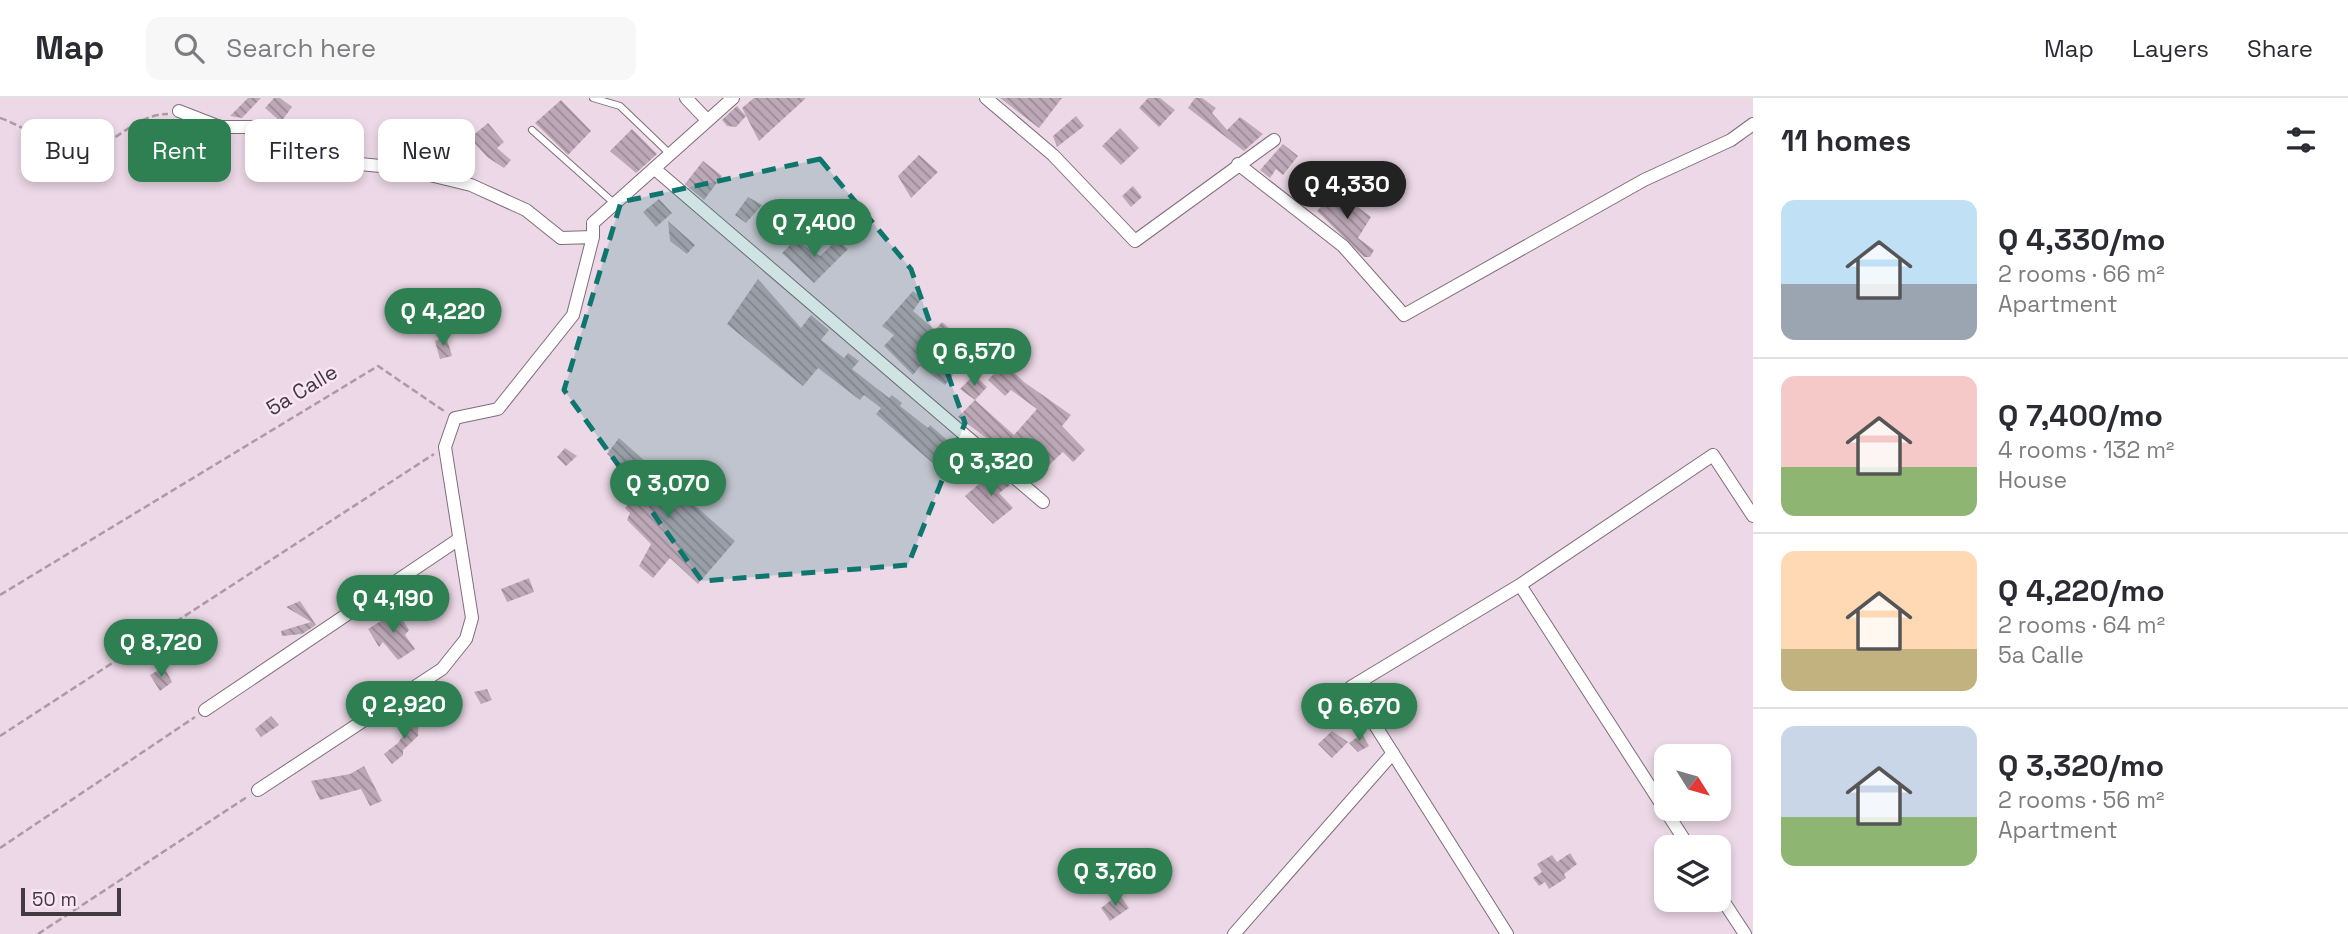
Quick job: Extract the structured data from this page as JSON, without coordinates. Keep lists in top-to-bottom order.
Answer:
{
  "streets": {
    "path": ["5a Calle"]
  },
  "scale_bar": "50 m",
  "north": "bottom right",
  "page": {
    "header": "Map",
    "search": "Search here",
    "nav": ["Map", "Layers", "Share"],
    "heading": "11 homes",
    "chip": [
      "Buy",
      "Rent",
      "Filters",
      "New"
    ],
    "price": [
      "Q 4,330",
      "Q 7,400",
      "Q 4,220",
      "Q 6,570",
      "Q 3,320",
      "Q 3,070",
      "Q 4,190",
      "Q 8,720",
      "Q 2,920",
      "Q 6,670",
      "Q 3,760"
    ],
    "list": [
      {
        "name": "Q 4,330/mo",
        "note": "2 rooms · 66 m² · Apartment"
      },
      {
        "name": "Q 7,400/mo",
        "note": "4 rooms · 132 m² · House"
      },
      {
        "name": "Q 4,220/mo",
        "note": "2 rooms · 64 m² · 5a Calle"
      },
      {
        "name": "Q 3,320/mo",
        "note": "2 rooms · 56 m² · Apartment"
      }
    ],
    "scale": "50 m"
  }
}
